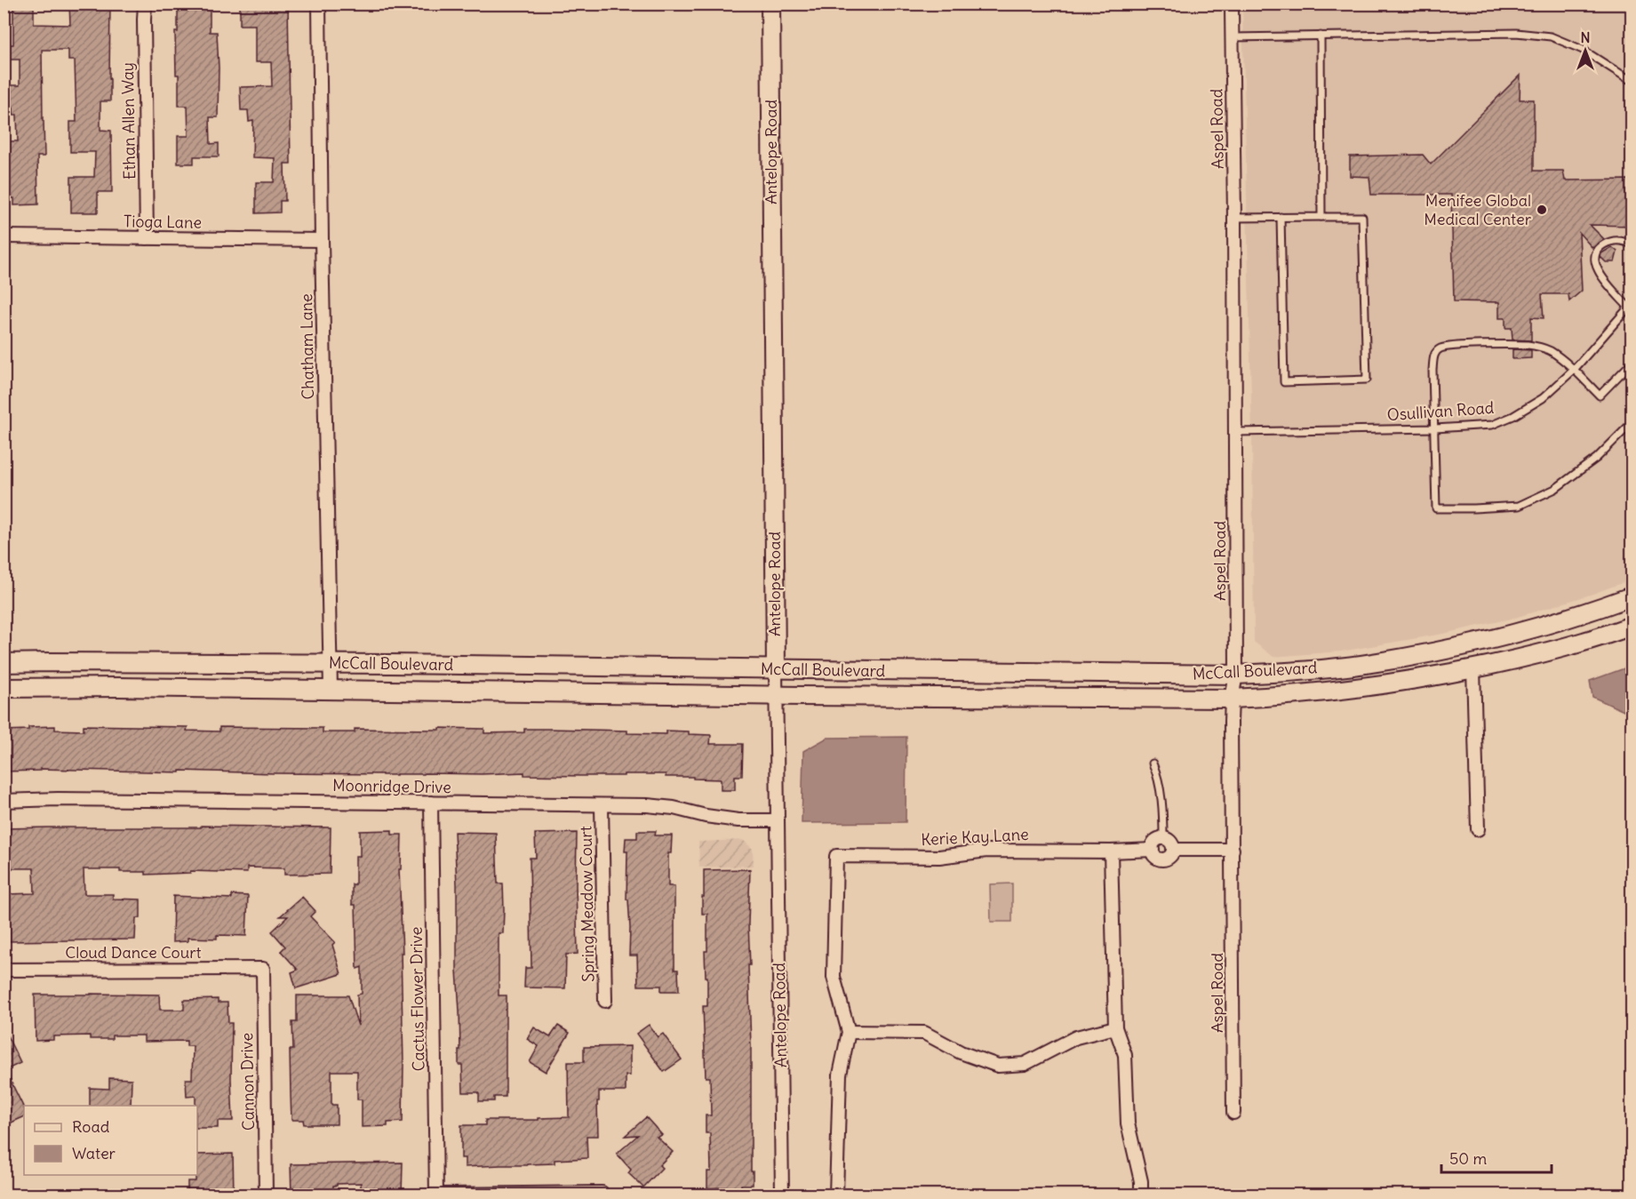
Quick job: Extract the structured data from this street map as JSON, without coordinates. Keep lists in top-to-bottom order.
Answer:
{
  "streets": {
    "main road": ["Antelope Road", "McCall Boulevard"],
    "street": [
      "Ethan Allen Way",
      "Aspel Road",
      "Tioga Lane",
      "Chatham Lane",
      "Moonridge Drive",
      "Kerie Kay Lane",
      "Spring Meadow Court",
      "Cloud Dance Court",
      "Cactus Flower Drive",
      "Cannon Drive"
    ],
    "lane": ["Osullivan Road"]
  },
  "crossings": [
    ["Ethan Allen Way", "Tioga Lane"],
    ["Aspel Road", "Osullivan Road"],
    ["Aspel Road", "McCall Boulevard"],
    ["Antelope Road", "McCall Boulevard"],
    ["Antelope Road", "Moonridge Drive"],
    ["Tioga Lane", "Chatham Lane"],
    ["Chatham Lane", "McCall Boulevard"],
    ["Moonridge Drive", "Spring Meadow Court"],
    ["Moonridge Drive", "Cactus Flower Drive"],
    ["Cloud Dance Court", "Cannon Drive"]
  ],
  "places": ["Menifee Global Medical Center"],
  "legend": ["Road", "Water"],
  "scale_bar": "50 m",
  "north": "top"
}
